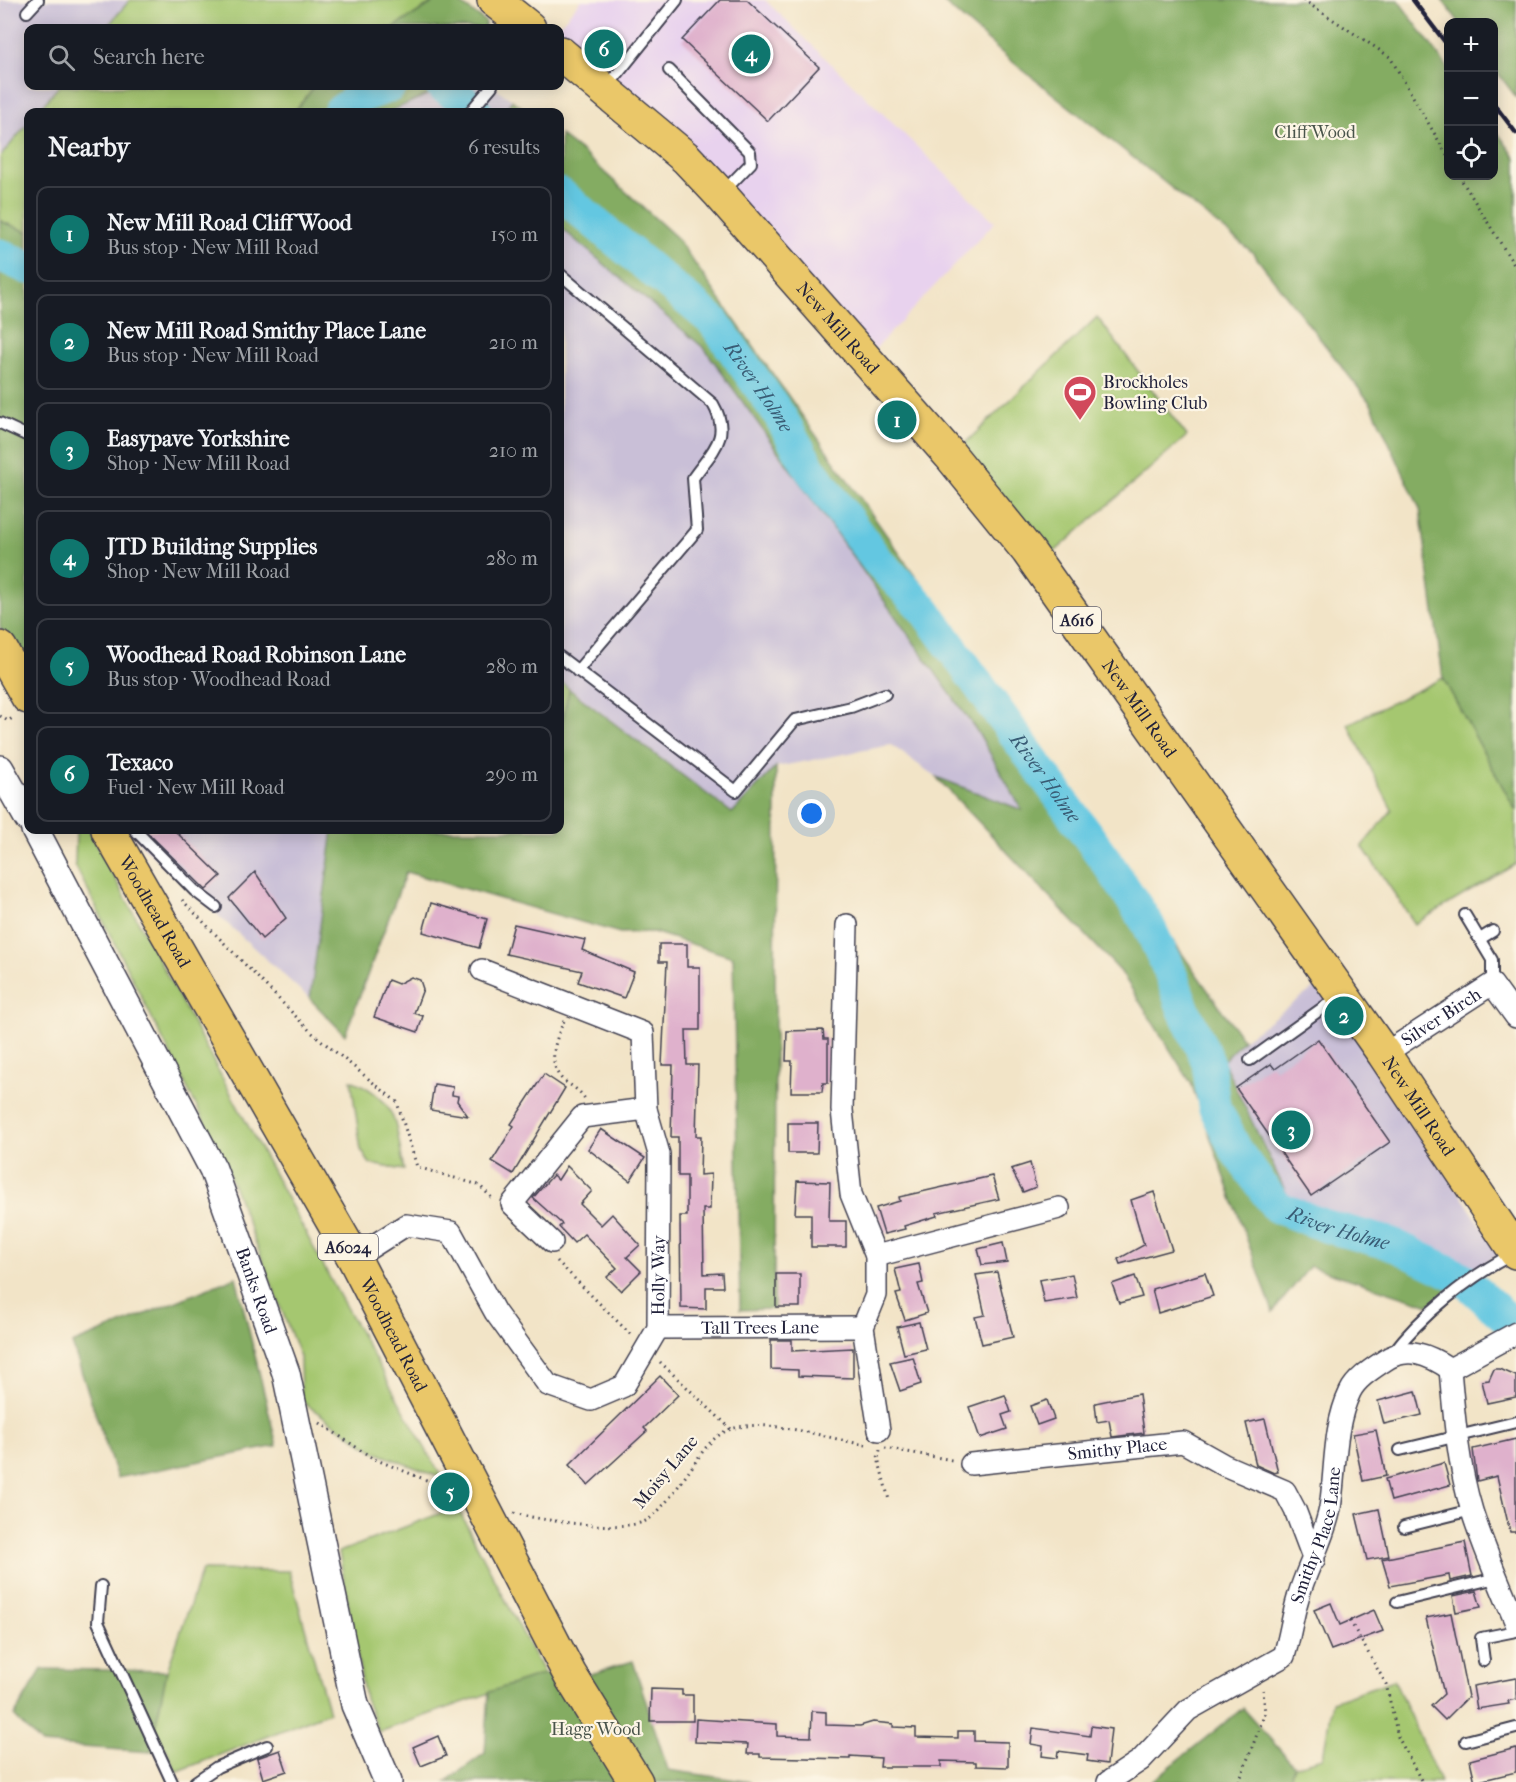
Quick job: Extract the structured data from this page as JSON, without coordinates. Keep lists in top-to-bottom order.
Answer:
{
  "streets": {
    "main road": [
      "New Mill Road",
      "A616",
      "Woodhead Road",
      "A6024"
    ],
    "street": [
      "Silver Birch",
      "Holly Way",
      "Banks Road",
      "Tall Trees Lane",
      "Smithy Place",
      "Smithy Place Lane"
    ],
    "path": ["Moisy Lane"]
  },
  "crossings": [
    ["New Mill Road", "Silver Birch"],
    ["Woodhead Road", "Holly Way"],
    ["Woodhead Road", "Moisy Lane"],
    ["Holly Way", "Tall Trees Lane"],
    ["Banks Road", "Moisy Lane"],
    ["Smithy Place", "Smithy Place Lane"]
  ],
  "water": ["River Holme"],
  "parks": ["Cliff Wood", "Hagg Wood"],
  "places": {
    "sports": ["Brockholes Bowling Club"]
  },
  "page": {
    "map_buttons": ["+", "−"],
    "search": "Search here",
    "pins": [
      "6",
      "4",
      "1",
      "2",
      "3",
      "5"
    ],
    "heading": ["Nearby", "6 results"],
    "list": [
      {
        "mark": "1",
        "name": "New Mill Road Cliff Wood",
        "note": "Bus stop · New Mill Road",
        "value": "150 m"
      },
      {
        "mark": "2",
        "name": "New Mill Road Smithy Place Lane",
        "note": "Bus stop · New Mill Road",
        "value": "210 m"
      },
      {
        "mark": "3",
        "name": "Easypave Yorkshire",
        "note": "Shop · New Mill Road",
        "value": "210 m"
      },
      {
        "mark": "4",
        "name": "JTD Building Supplies",
        "note": "Shop · New Mill Road",
        "value": "280 m"
      },
      {
        "mark": "5",
        "name": "Woodhead Road Robinson Lane",
        "note": "Bus stop · Woodhead Road",
        "value": "280 m"
      },
      {
        "mark": "6",
        "name": "Texaco",
        "note": "Fuel · New Mill Road",
        "value": "290 m"
      }
    ]
  }
}
